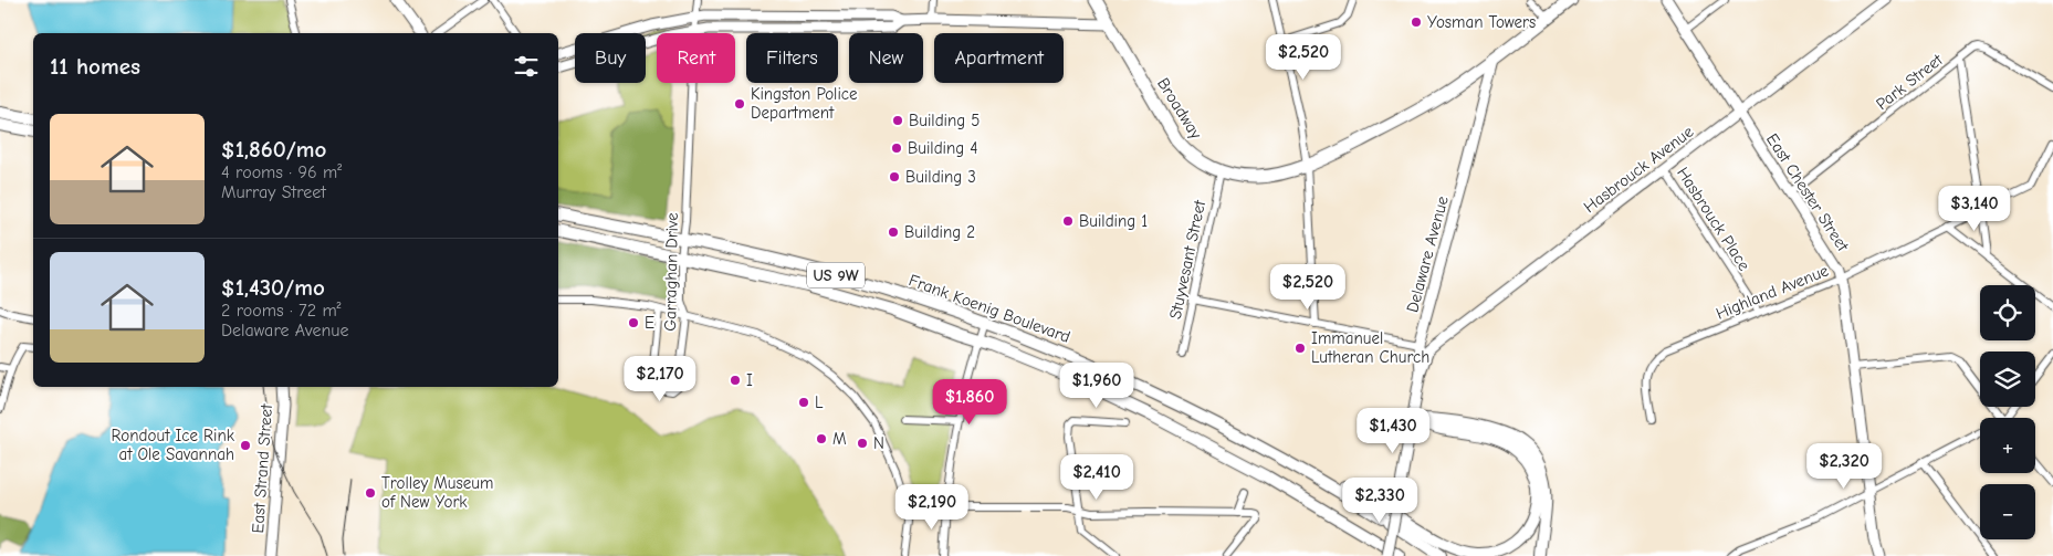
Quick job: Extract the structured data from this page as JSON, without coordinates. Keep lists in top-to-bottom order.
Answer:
{
  "streets": {
    "highway": ["Broadway"],
    "main road": [
      "Hasbrouck Avenue",
      "East Chester Street",
      "Delaware Avenue",
      "US 9W",
      "Frank Koenig Boulevard",
      "East Strand Street"
    ],
    "street": [
      "Park Street",
      "Hasbrouck Place",
      "Stuyvesant Street",
      "Garraghan Drive",
      "Highland Avenue"
    ]
  },
  "crossings": [
    ["Park Street", "East Chester Street"],
    ["Broadway", "Delaware Avenue"],
    ["Broadway", "Stuyvesant Street"],
    ["Hasbrouck Avenue", "East Chester Street"],
    ["Hasbrouck Avenue", "Hasbrouck Place"],
    ["Hasbrouck Avenue", "Delaware Avenue"],
    ["East Chester Street", "Highland Avenue"],
    ["Hasbrouck Place", "Highland Avenue"],
    ["Delaware Avenue", "Frank Koenig Boulevard"],
    ["Garraghan Drive", "Frank Koenig Boulevard"]
  ],
  "places": [
    "Yosman Towers",
    "Kingston Police Department",
    "Building 5",
    "Building 4",
    "Building 3",
    "Building 1",
    "Building 2",
    "E",
    "Immanuel Lutheran Church",
    "I",
    "L",
    "M",
    "N",
    "Rondout Ice Rink at Ole Savannah",
    "Trolley Museum of New York"
  ],
  "page": {
    "chip": [
      "Buy",
      "Rent",
      "Filters",
      "New",
      "Apartment"
    ],
    "heading": "11 homes",
    "price": [
      "$2,520",
      "$3,140",
      "$2,520",
      "$2,170",
      "$1,960",
      "$1,860",
      "$1,430",
      "$2,320",
      "$2,410",
      "$2,330",
      "$2,190"
    ],
    "list": [
      {
        "name": "$1,860/mo",
        "note": "4 rooms · 96 m² · Murray Street"
      },
      {
        "name": "$1,430/mo",
        "note": "2 rooms · 72 m² · Delaware Avenue"
      }
    ],
    "map_buttons": ["+", "−"]
  }
}
